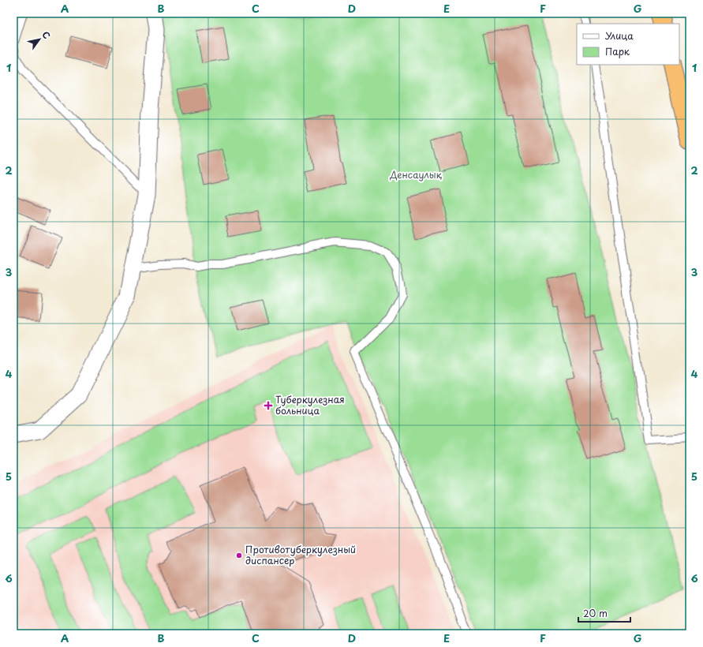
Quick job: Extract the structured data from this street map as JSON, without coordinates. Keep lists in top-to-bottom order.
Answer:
{
  "parks": ["Денсаулық"],
  "places": {
    "health": ["Туберкулезная больница"],
    "other": ["Противотуберкулезный диспансер"]
  },
  "legend": ["Улица", "Парк"],
  "scale_bar": "20 m",
  "north": "top right",
  "grid": {
    "columns": [
      "A",
      "B",
      "C",
      "D",
      "E",
      "F",
      "G"
    ],
    "rows": [
      "1",
      "2",
      "3",
      "4",
      "5",
      "6"
    ]
  }
}
